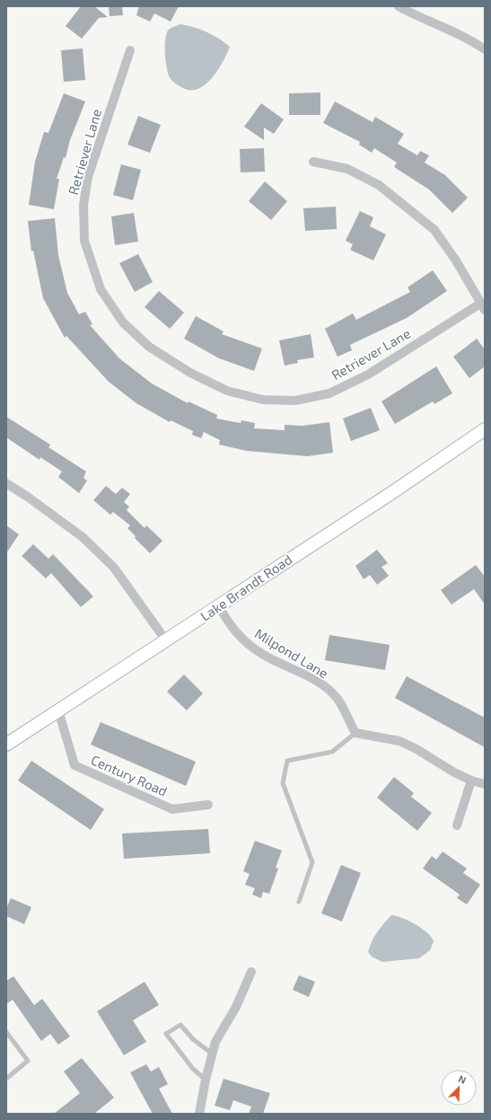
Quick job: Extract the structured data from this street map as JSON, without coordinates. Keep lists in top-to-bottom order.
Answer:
{
  "streets": {
    "street": [
      "Retriever Lane",
      "Lake Brandt Road",
      "Milpond Lane",
      "Century Road"
    ]
  },
  "crossings": [
    ["Lake Brandt Road", "Milpond Lane"],
    ["Lake Brandt Road", "Century Road"]
  ],
  "north": "top right"
}
